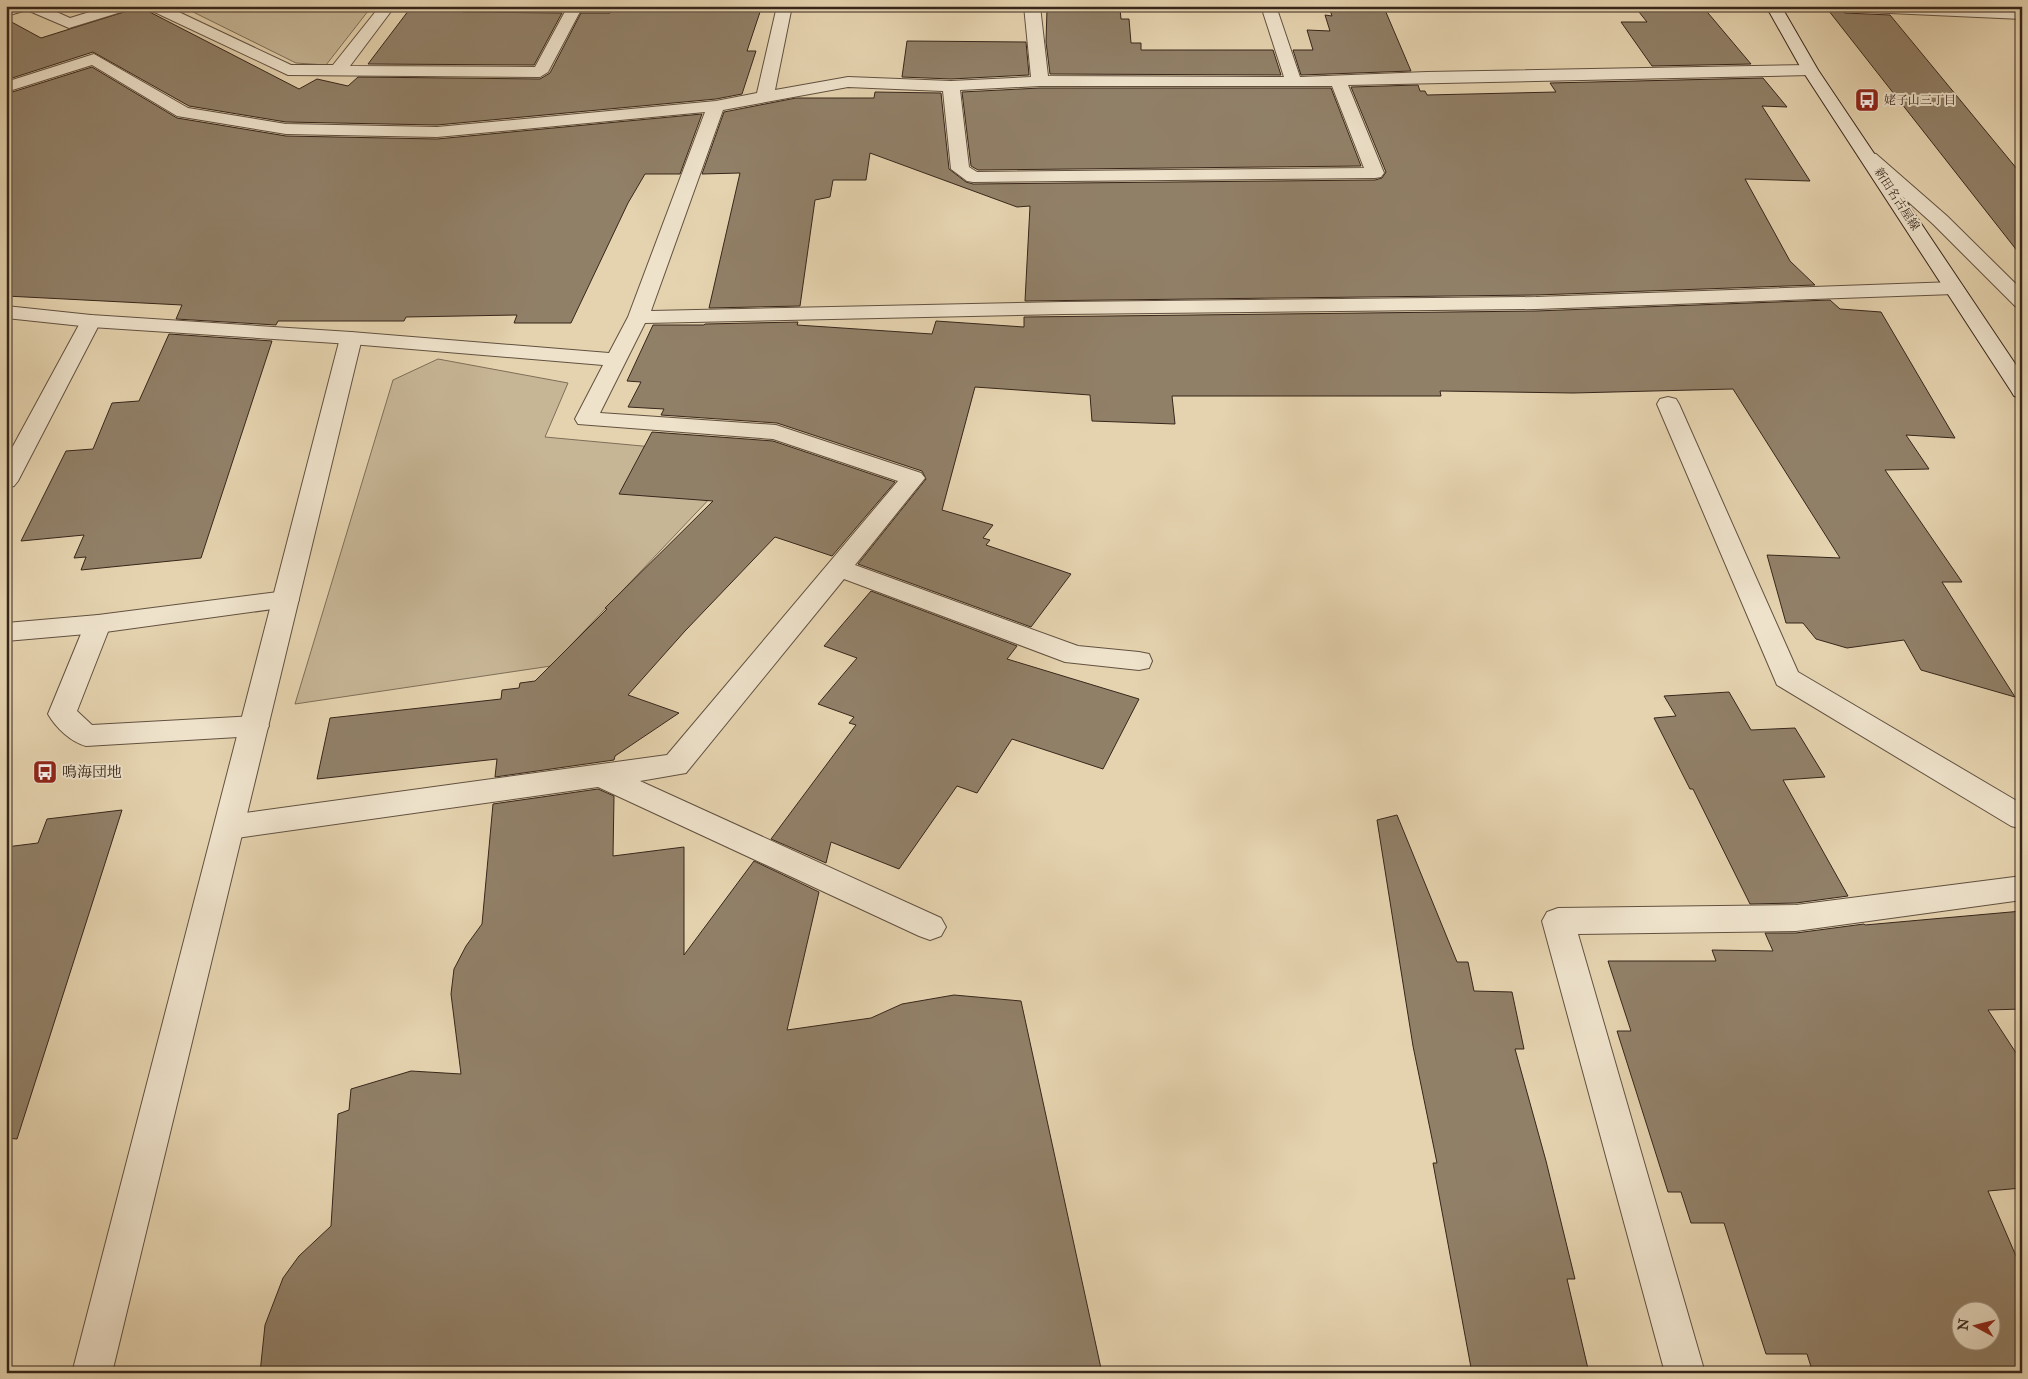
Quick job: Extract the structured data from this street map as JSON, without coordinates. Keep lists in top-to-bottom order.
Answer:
{
  "streets": {
    "street": ["新田名古屋線"]
  },
  "places": {
    "bus stop": ["姥子山三丁目", "鳴海団地"]
  },
  "north": "left"
}
